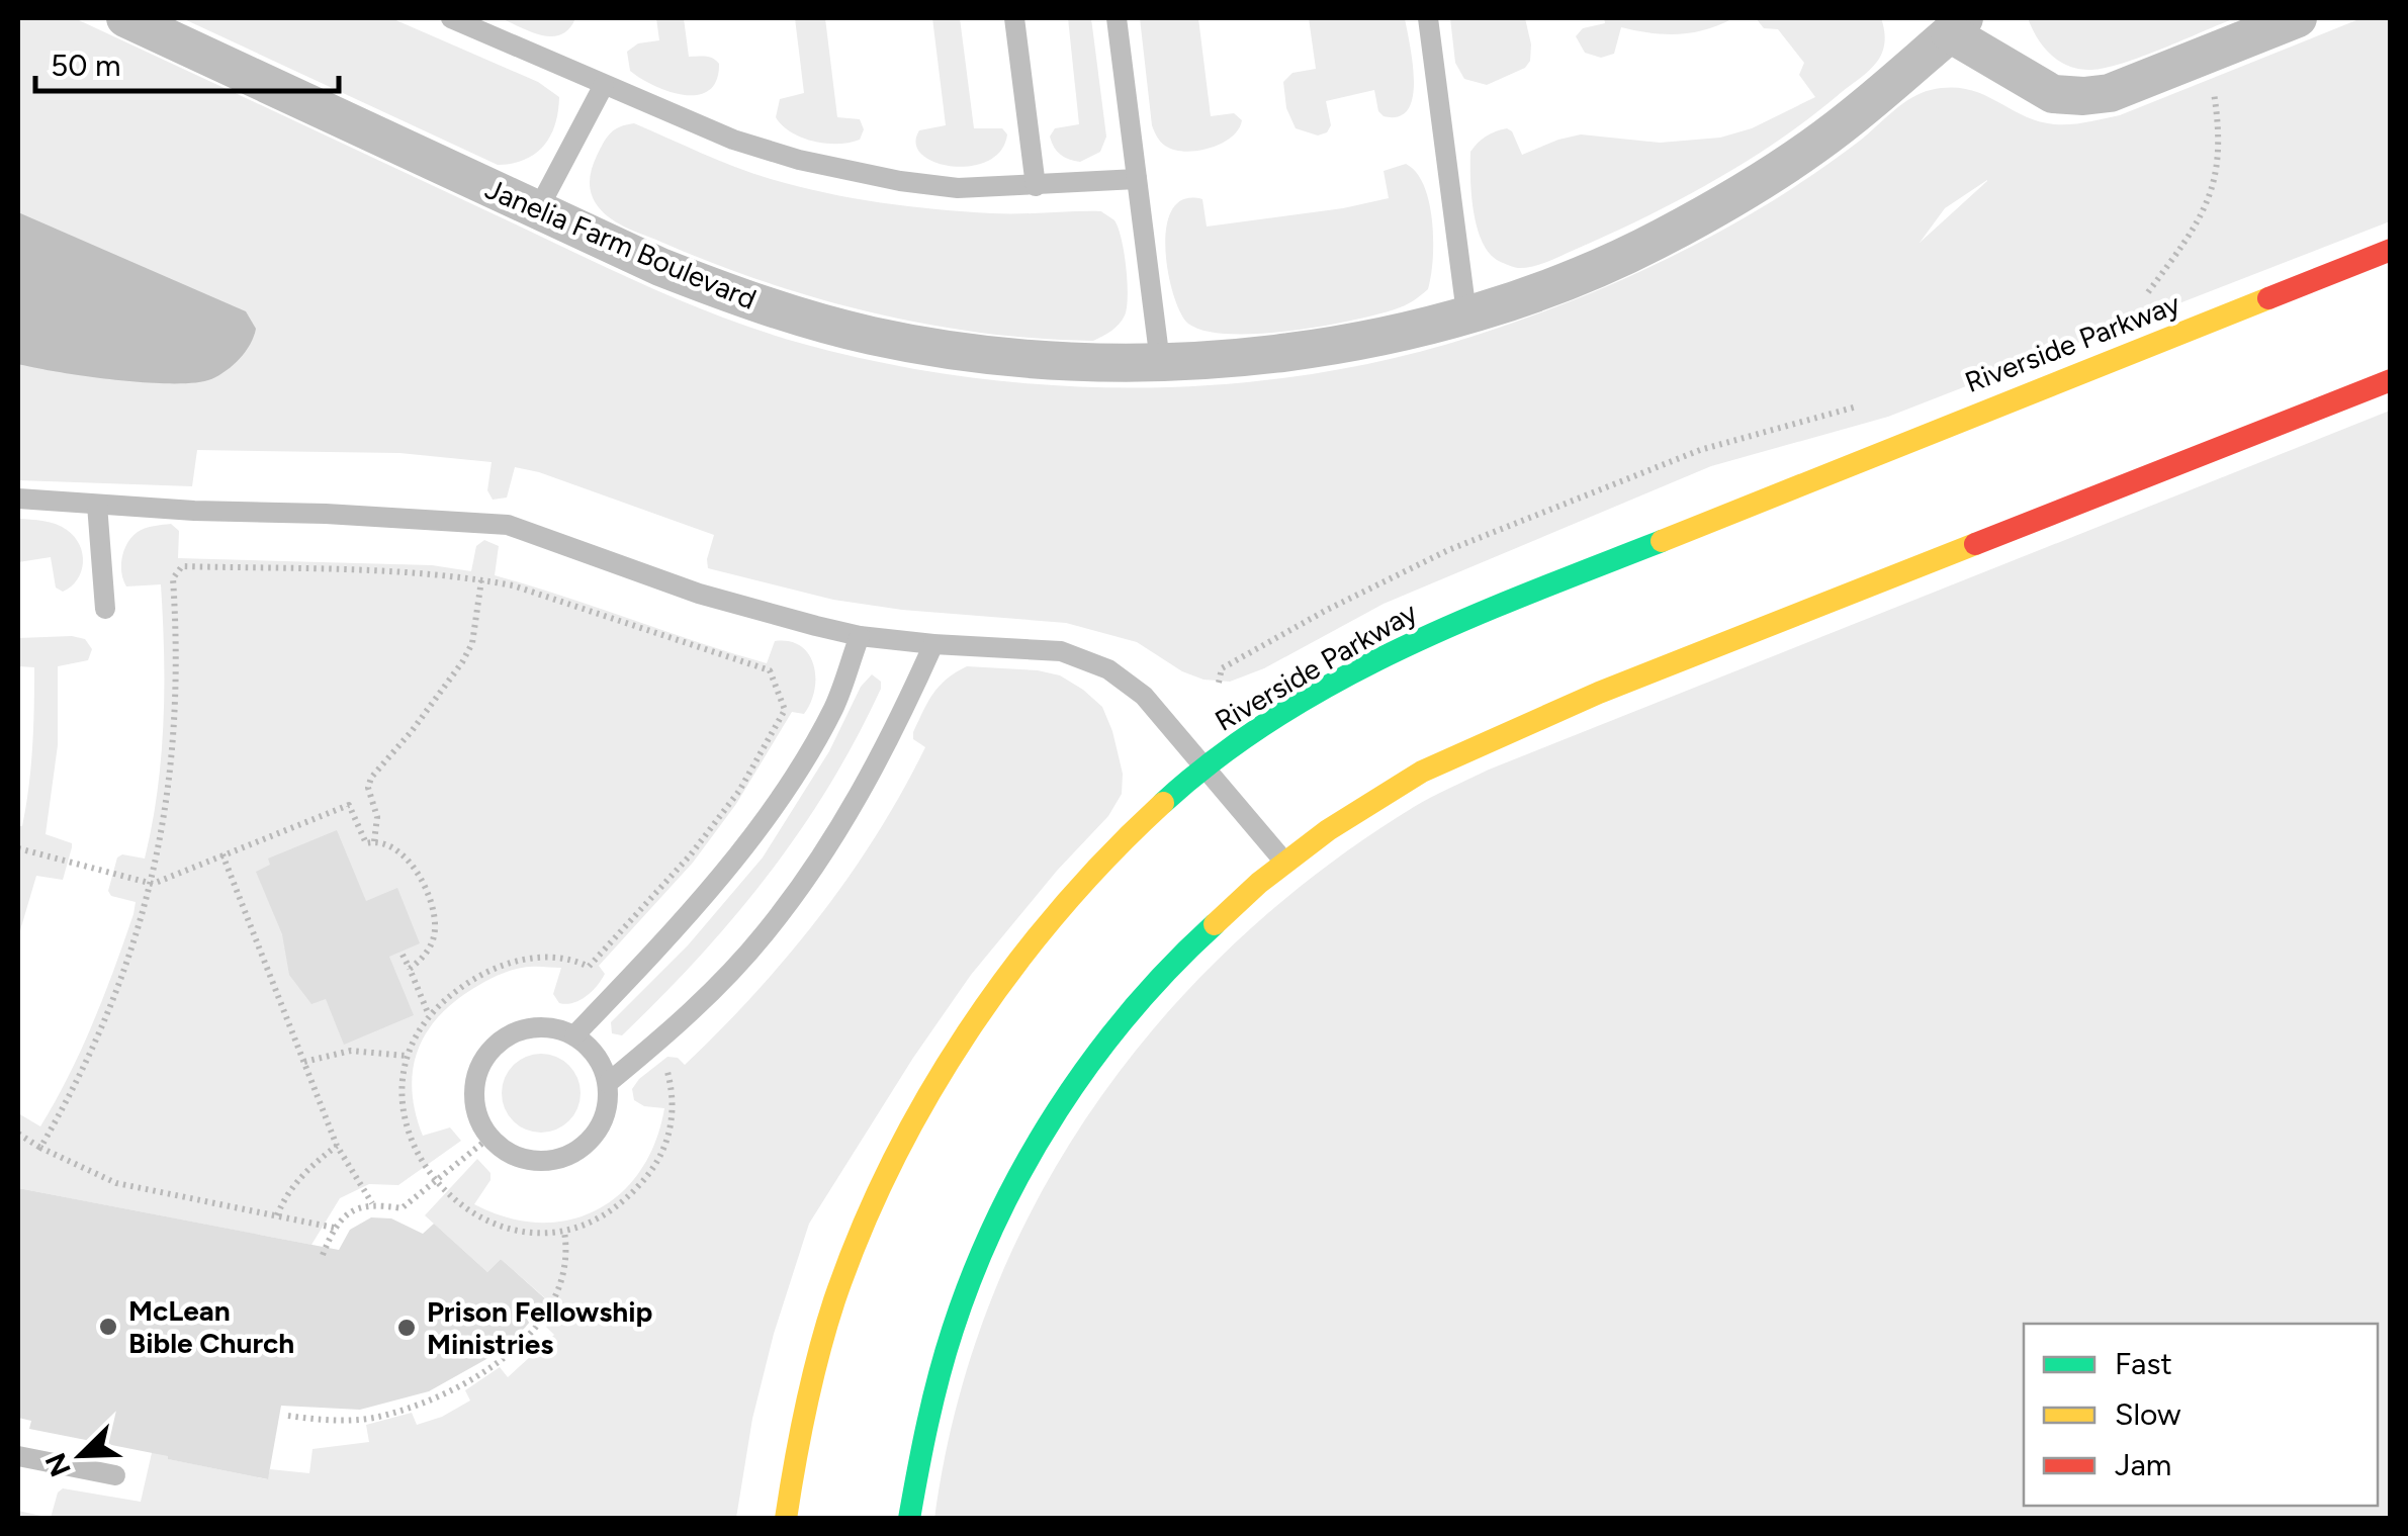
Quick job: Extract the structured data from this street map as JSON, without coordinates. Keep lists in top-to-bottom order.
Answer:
{
  "streets": {
    "main road": ["Riverside Parkway"],
    "street": ["Janelia Farm Boulevard"]
  },
  "places": ["McLean Bible Church", "Prison Fellowship Ministries"],
  "legend": ["Fast", "Slow", "Jam"],
  "scale_bar": "50 m",
  "north": "bottom left"
}
